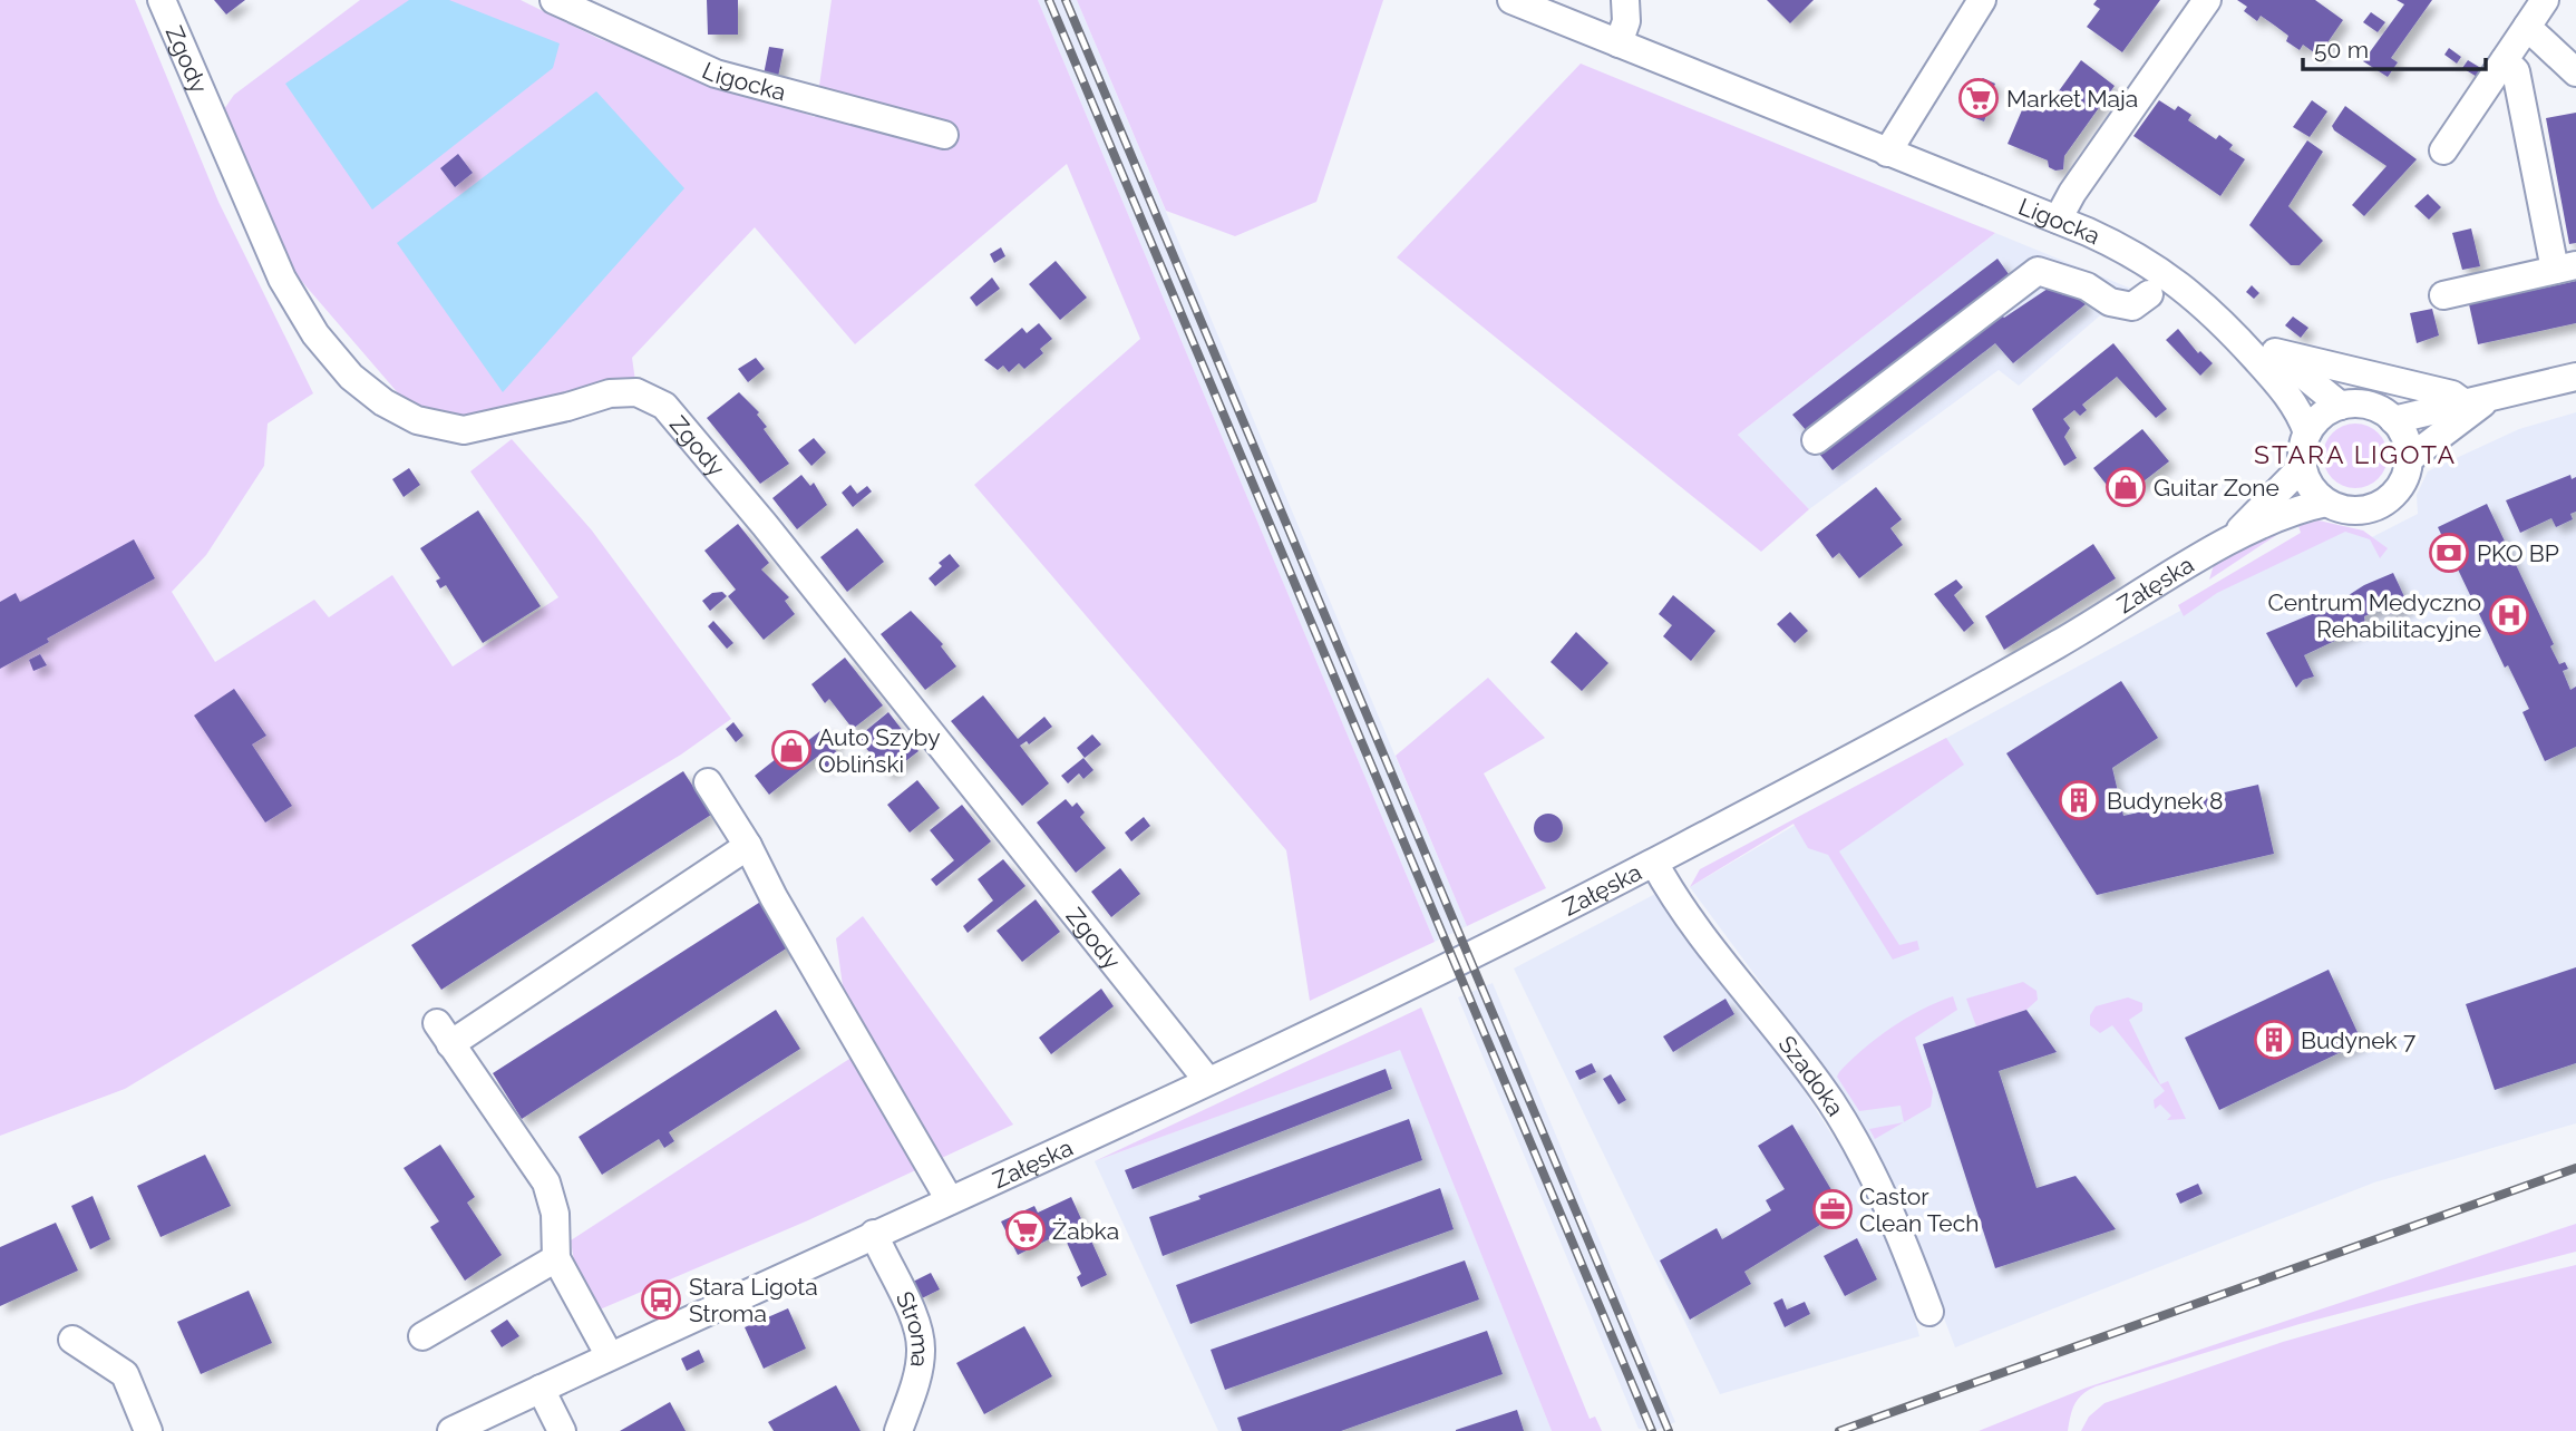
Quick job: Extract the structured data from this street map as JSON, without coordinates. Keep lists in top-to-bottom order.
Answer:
{
  "streets": {
    "street": [
      "Zgody",
      "Ligocka",
      "Załęska",
      "Szadoka",
      "Stroma"
    ]
  },
  "crossings": [
    ["Zgody", "Załęska"],
    ["Ligocka", "Załęska"],
    ["Załęska", "Szadoka"],
    ["Załęska", "Stroma"]
  ],
  "districts": ["STARA LIGOTA"],
  "places": {
    "supermarket": ["Market Maja", "Żabka"],
    "shop": ["Guitar Zone", "Auto Szyby Obliński"],
    "bank": ["PKO BP"],
    "hospital": ["Centrum Medyczno Rehabilitacyjne"],
    "building": ["Budynek 8", "Budynek 7"],
    "office": ["Castor Clean Tech"],
    "bus stop": ["Stara Ligota Stroma"]
  },
  "scale_bar": "50 m"
}
